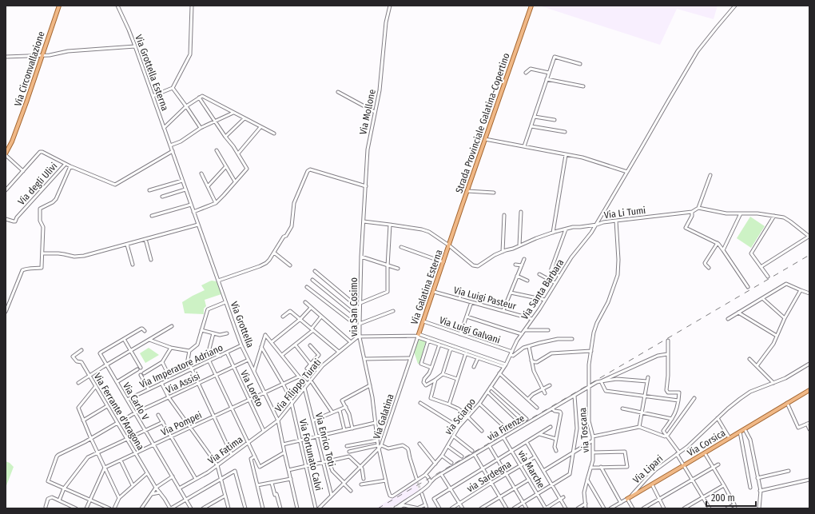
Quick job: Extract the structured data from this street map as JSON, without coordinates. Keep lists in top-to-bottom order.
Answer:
{
  "streets": {
    "main road": [
      "Via Circonvallazione",
      "Strada Provinciale Galatina-Copertino",
      "Via Galatina Esterna",
      "Via Corsica"
    ],
    "street": [
      "Via Grottella Esterna",
      "Via Mollone",
      "Via degli Ulivi",
      "Via Li Tumi",
      "Via Santa Barbara",
      "Via Luigi Pasteur",
      "via San Cosimo",
      "Via Grottella",
      "Via Luigi Galvani",
      "Via Imperatore Adriano",
      "Via Assisi",
      "Via Filippo Turati",
      "Via Loreto",
      "Via Carlo V",
      "Via Ferrante d'Aragona",
      "Via Galatina",
      "via Sciarpo",
      "Via Pompei",
      "via Firenze",
      "via Toscana",
      "Via Enrico Toti",
      "Via Fatima",
      "Via Fortunato Calvi",
      "via Marche",
      "Via Lipari",
      "via Sardegna"
    ]
  },
  "crossings": [
    ["Via Grottella Esterna", "Via Grottella"],
    ["Via Mollone", "via San Cosimo"],
    ["Strada Provinciale Galatina-Copertino", "Via Li Tumi"],
    ["Strada Provinciale Galatina-Copertino", "Via Galatina Esterna"],
    ["Via Li Tumi", "Via Galatina Esterna"],
    ["Via Li Tumi", "Via Santa Barbara"],
    ["Via Li Tumi", "via Toscana"],
    ["Via Galatina Esterna", "Via Luigi Pasteur"],
    ["Via Galatina Esterna", "Via Luigi Galvani"],
    ["Via Galatina Esterna", "Via Galatina"],
    ["Via Santa Barbara", "Via Luigi Pasteur"],
    ["Via Santa Barbara", "Via Luigi Galvani"],
    ["Via Santa Barbara", "via Sciarpo"],
    ["via San Cosimo", "Via Filippo Turati"],
    ["via San Cosimo", "Via Galatina"],
    ["Via Grottella", "Via Imperatore Adriano"],
    ["Via Grottella", "Via Assisi"],
    ["Via Grottella", "Via Filippo Turati"],
    ["Via Grottella", "Via Pompei"],
    ["Via Grottella", "Via Fatima"],
    ["Via Imperatore Adriano", "Via Loreto"],
    ["Via Imperatore Adriano", "Via Carlo V"],
    ["Via Assisi", "Via Loreto"],
    ["Via Assisi", "Via Carlo V"],
    ["Via Filippo Turati", "Via Enrico Toti"],
    ["Via Filippo Turati", "Via Fatima"],
    ["Via Filippo Turati", "Via Fortunato Calvi"],
    ["Via Loreto", "Via Pompei"],
    ["Via Loreto", "Via Fatima"],
    ["Via Carlo V", "Via Pompei"],
    ["Via Carlo V", "Via Fatima"],
    ["Via Ferrante d'Aragona", "Via Pompei"],
    ["Via Galatina", "via Sciarpo"],
    ["Via Pompei", "Via Fortunato Calvi"],
    ["via Firenze", "via Toscana"],
    ["via Firenze", "via Marche"],
    ["Via Corsica", "Via Lipari"],
    ["via Marche", "via Sardegna"]
  ],
  "scale_bar": "200 m"
}
